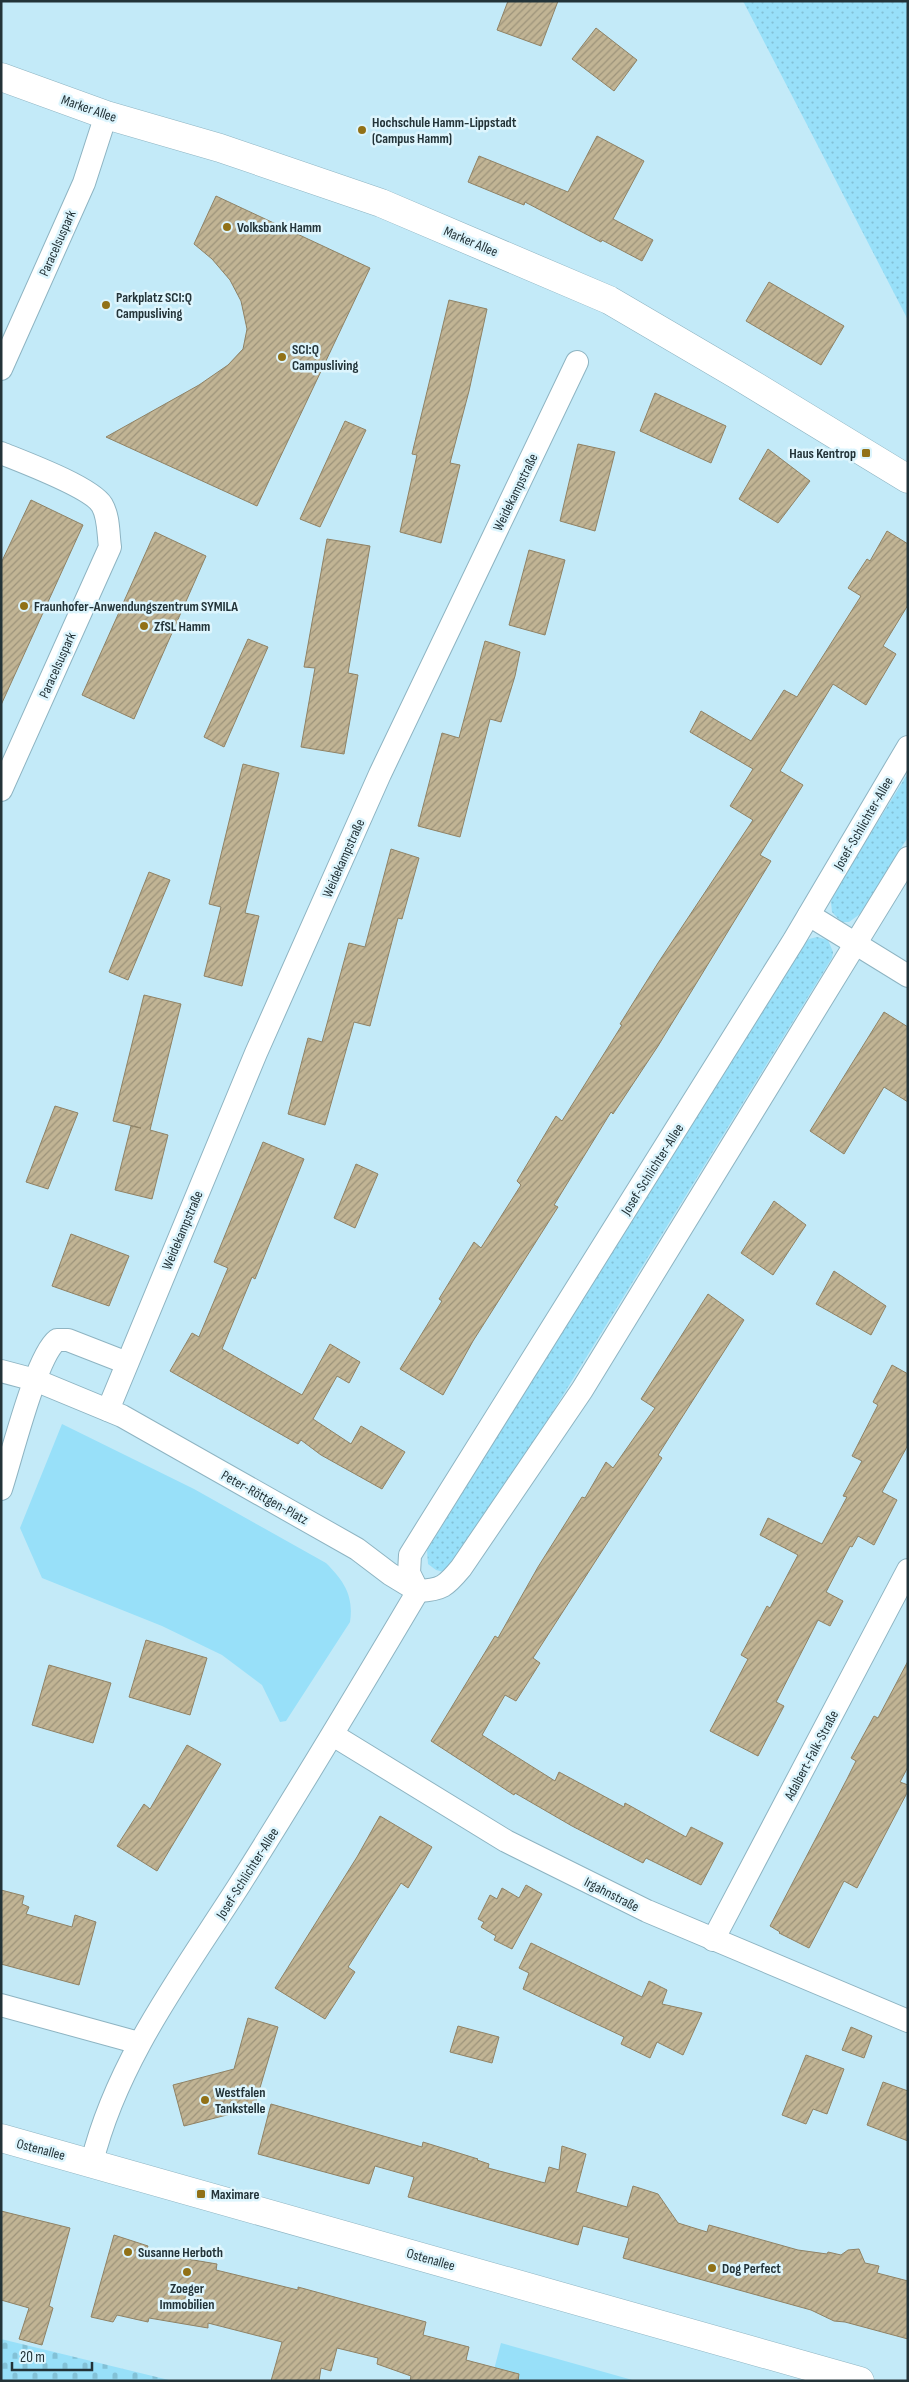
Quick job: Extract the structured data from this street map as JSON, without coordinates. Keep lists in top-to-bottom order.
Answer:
{
  "streets": {
    "street": [
      "Marker Allee",
      "Paracelsuspark",
      "Weidekampstraße",
      "Josef-Schlichter-Allee",
      "Peter-Röttgen-Platz",
      "Adalbert-Falk-Straße",
      "Irgahnstraße",
      "Ostenallee"
    ]
  },
  "crossings": [
    ["Marker Allee", "Paracelsuspark"],
    ["Josef-Schlichter-Allee", "Peter-Röttgen-Platz"],
    ["Josef-Schlichter-Allee", "Irgahnstraße"],
    ["Josef-Schlichter-Allee", "Ostenallee"],
    ["Adalbert-Falk-Straße", "Irgahnstraße"]
  ],
  "places": {
    "other": [
      "Hochschule Hamm-Lippstadt (Campus Hamm)",
      "Volksbank Hamm",
      "Parkplatz SCI:Q Campusliving",
      "SCI:Q Campusliving",
      "Fraunhofer-Anwendungszentrum SYMILA",
      "ZfSL Hamm",
      "Westfalen Tankstelle",
      "Susanne Herboth",
      "Dog Perfect",
      "Zoeger Immobilien"
    ],
    "transit": ["Haus Kentrop", "Maximare"]
  },
  "scale_bar": "20 m"
}
